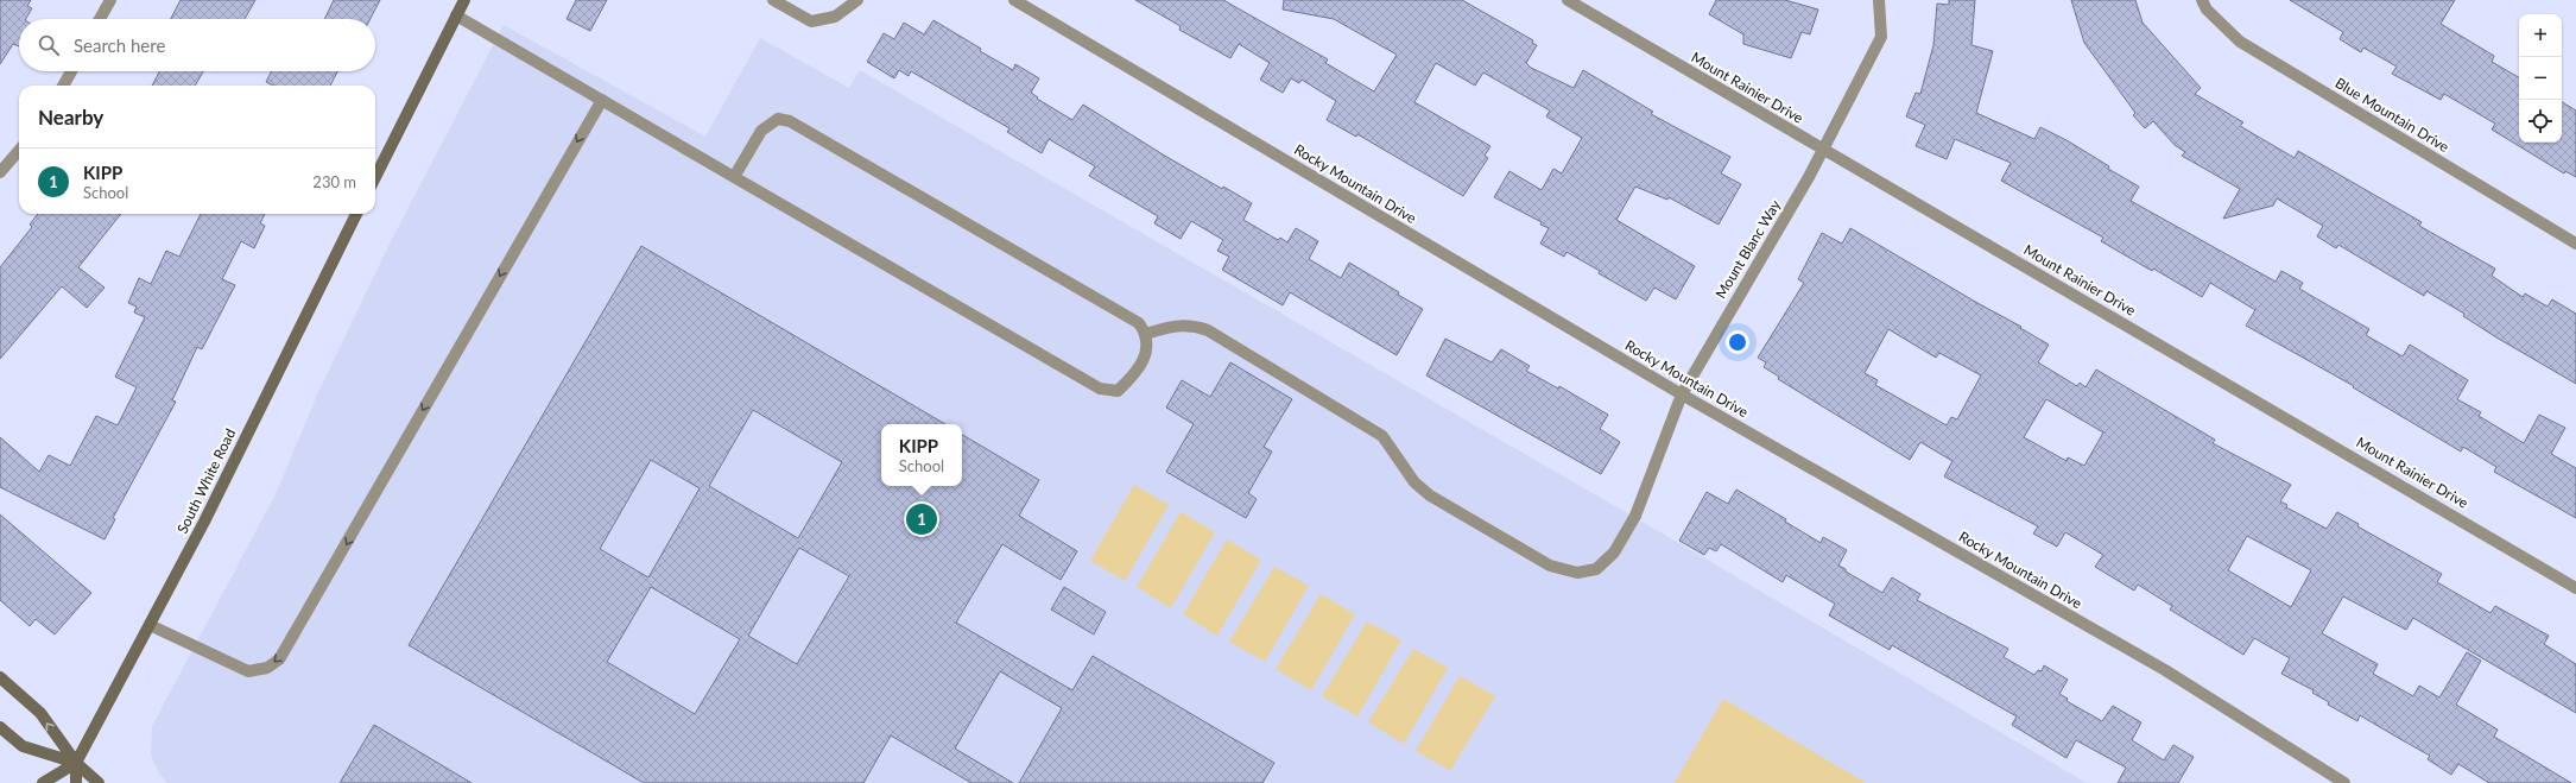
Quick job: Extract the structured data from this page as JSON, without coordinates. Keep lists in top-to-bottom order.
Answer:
{
  "streets": {
    "main road": ["South White Road"],
    "street": [
      "Mount Rainier Drive",
      "Blue Mountain Drive",
      "Rocky Mountain Drive",
      "Mount Blanc Way"
    ]
  },
  "crossings": [
    ["Mount Rainier Drive", "Mount Blanc Way"],
    ["Rocky Mountain Drive", "Mount Blanc Way"]
  ],
  "page": {
    "map_buttons": ["+", "−"],
    "search": "Search here",
    "heading": "Nearby",
    "list": [
      {
        "mark": "1",
        "name": "KIPP",
        "note": "School",
        "value": "230 m"
      }
    ],
    "popup": ["KIPP", "School"],
    "pins": "1"
  }
}
